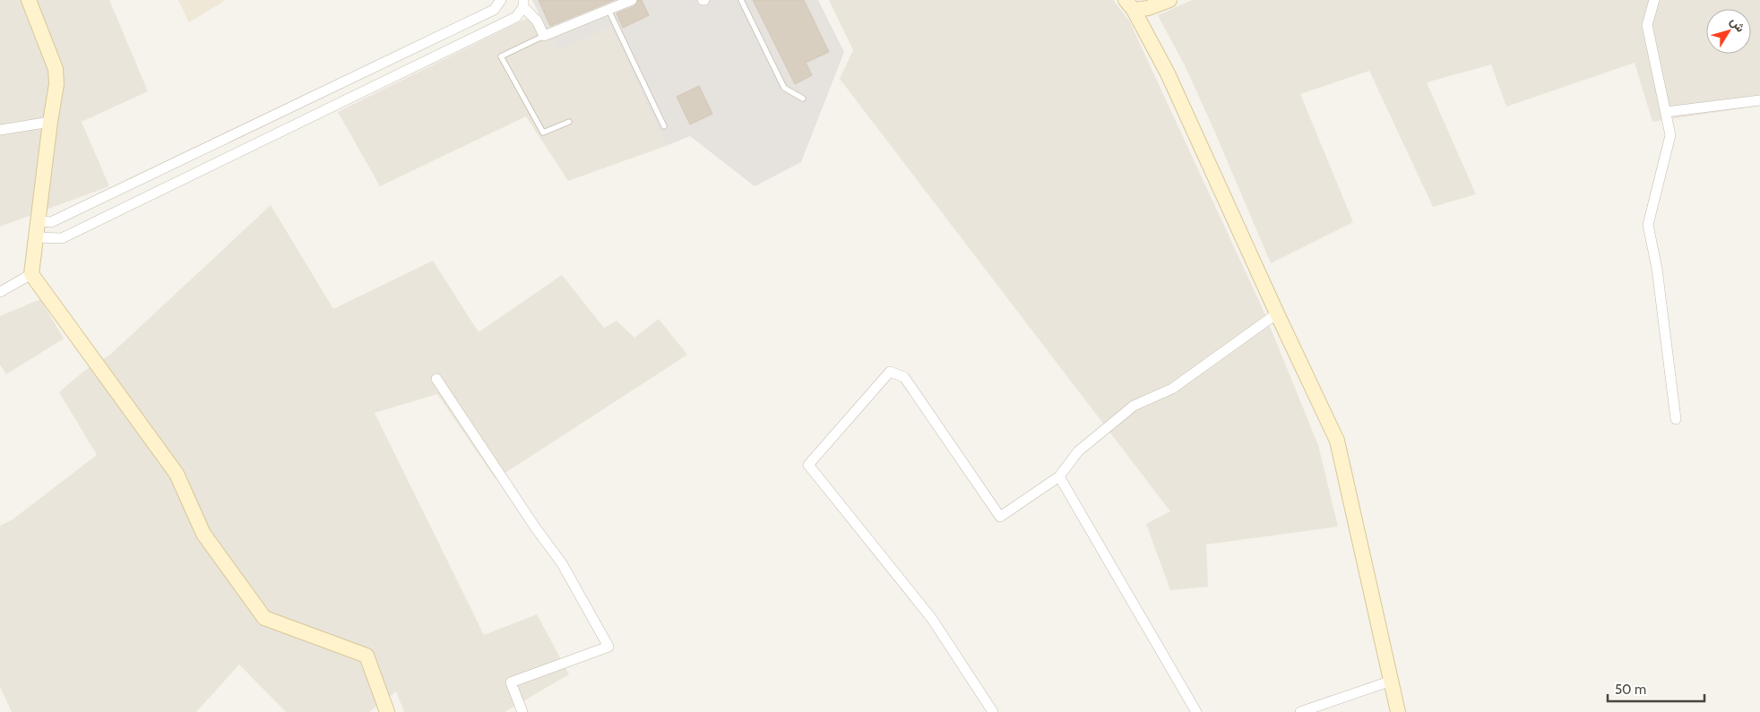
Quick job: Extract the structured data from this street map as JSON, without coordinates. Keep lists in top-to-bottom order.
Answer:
{
  "scale_bar": "50 m",
  "north": "top right"
}
